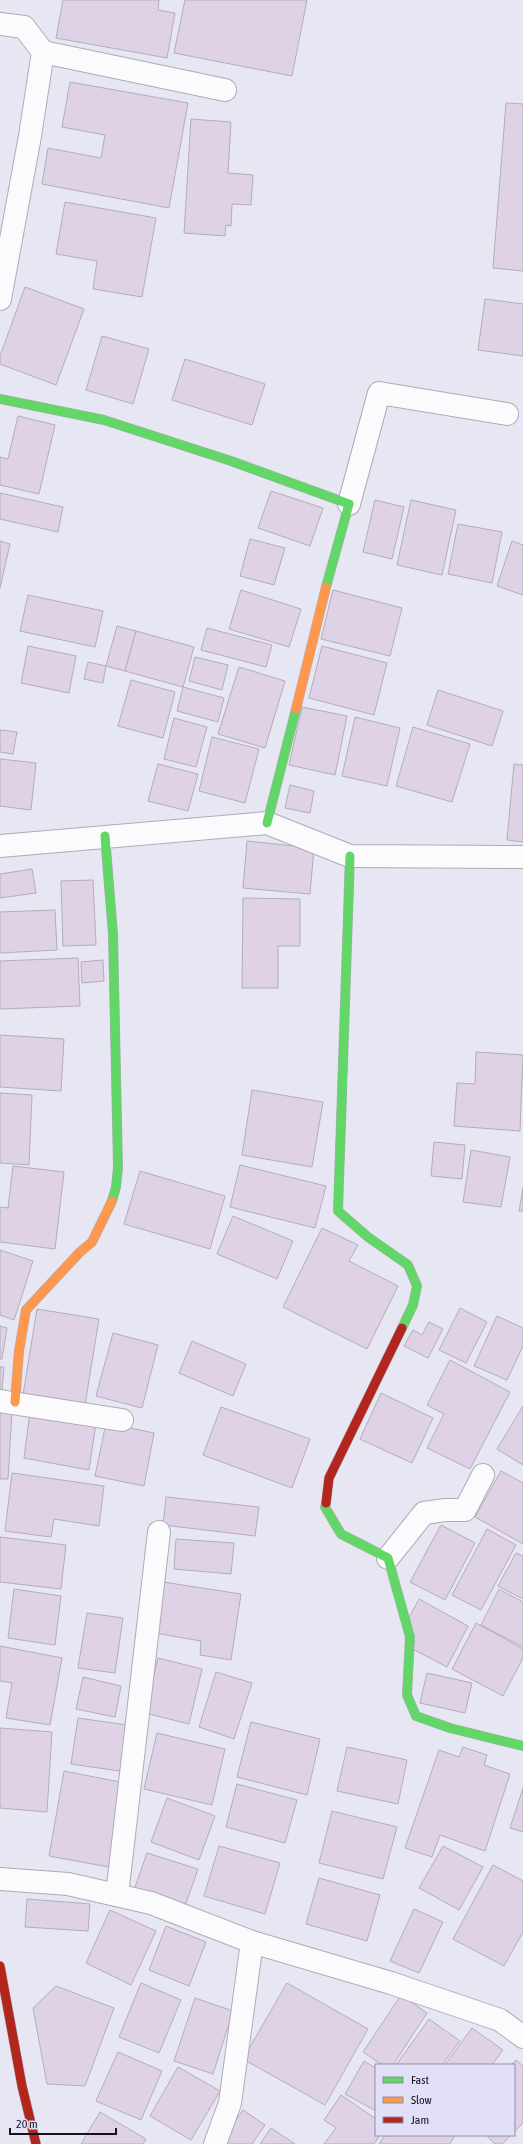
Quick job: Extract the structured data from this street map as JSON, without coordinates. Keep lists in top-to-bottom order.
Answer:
{
  "legend": ["Fast", "Slow", "Jam"],
  "scale_bar": "20 m"
}
